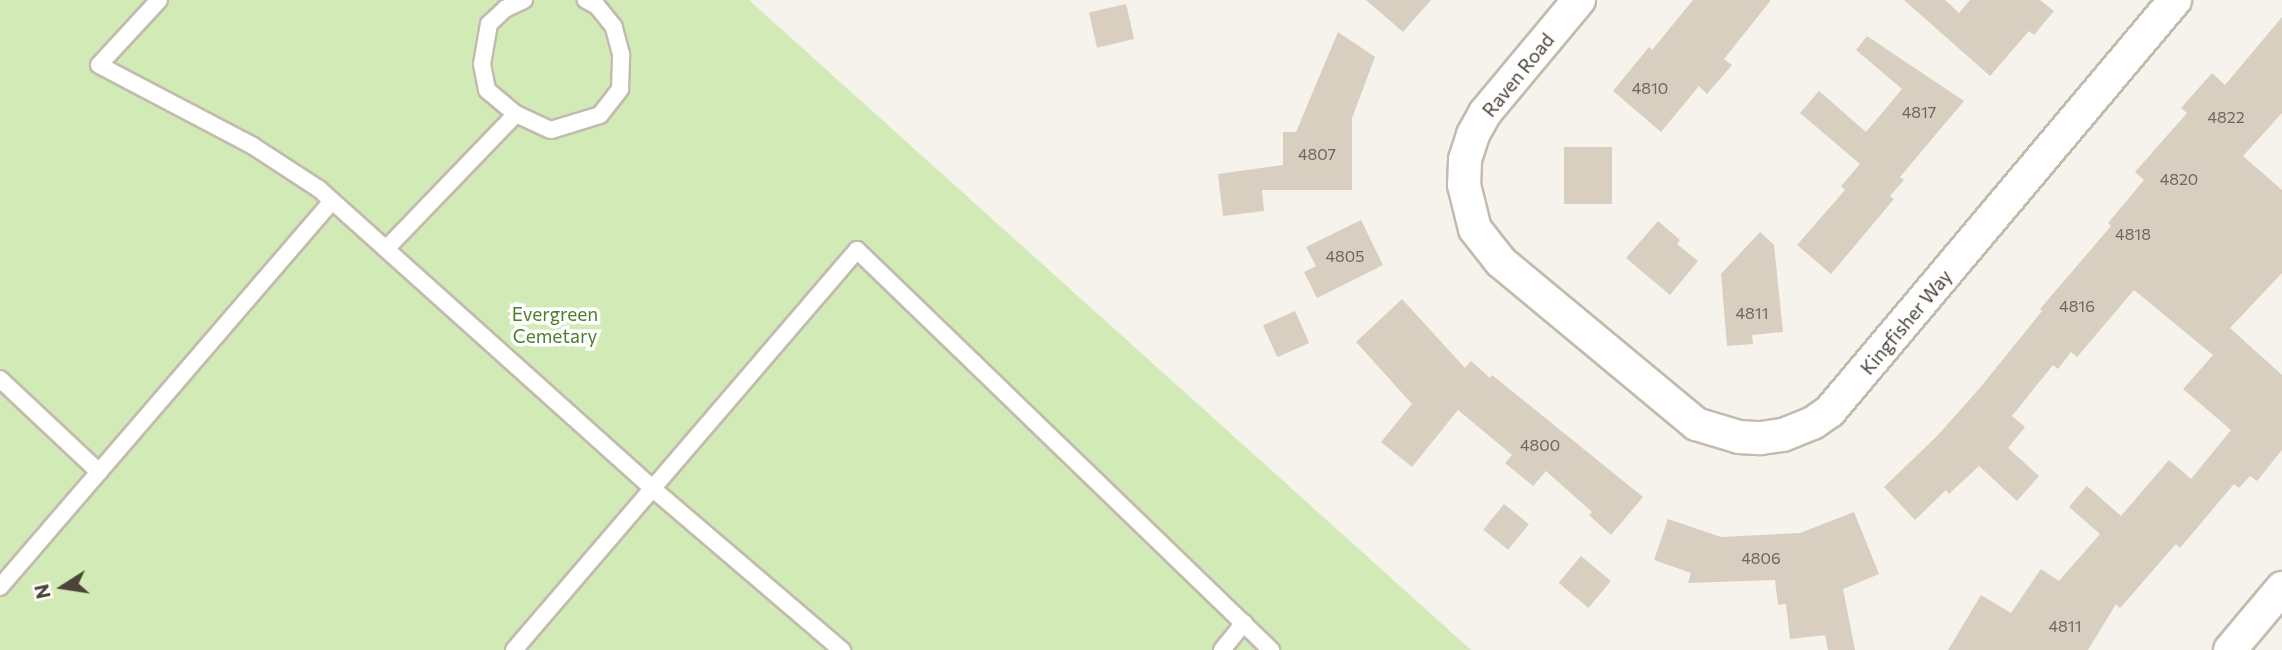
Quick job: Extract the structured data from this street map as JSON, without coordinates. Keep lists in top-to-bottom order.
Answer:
{
  "streets": {
    "street": ["Raven Road", "Kingfisher Way"]
  },
  "crossings": [
    ["Raven Road", "Kingfisher Way"]
  ],
  "parks": ["Evergreen Cemetary"],
  "house_numbers": [
    "4810",
    "4817",
    "4822",
    "4807",
    "4820",
    "4818",
    "4805",
    "4816",
    "4811",
    "4800",
    "4806",
    "4811"
  ],
  "north": "left"
}
